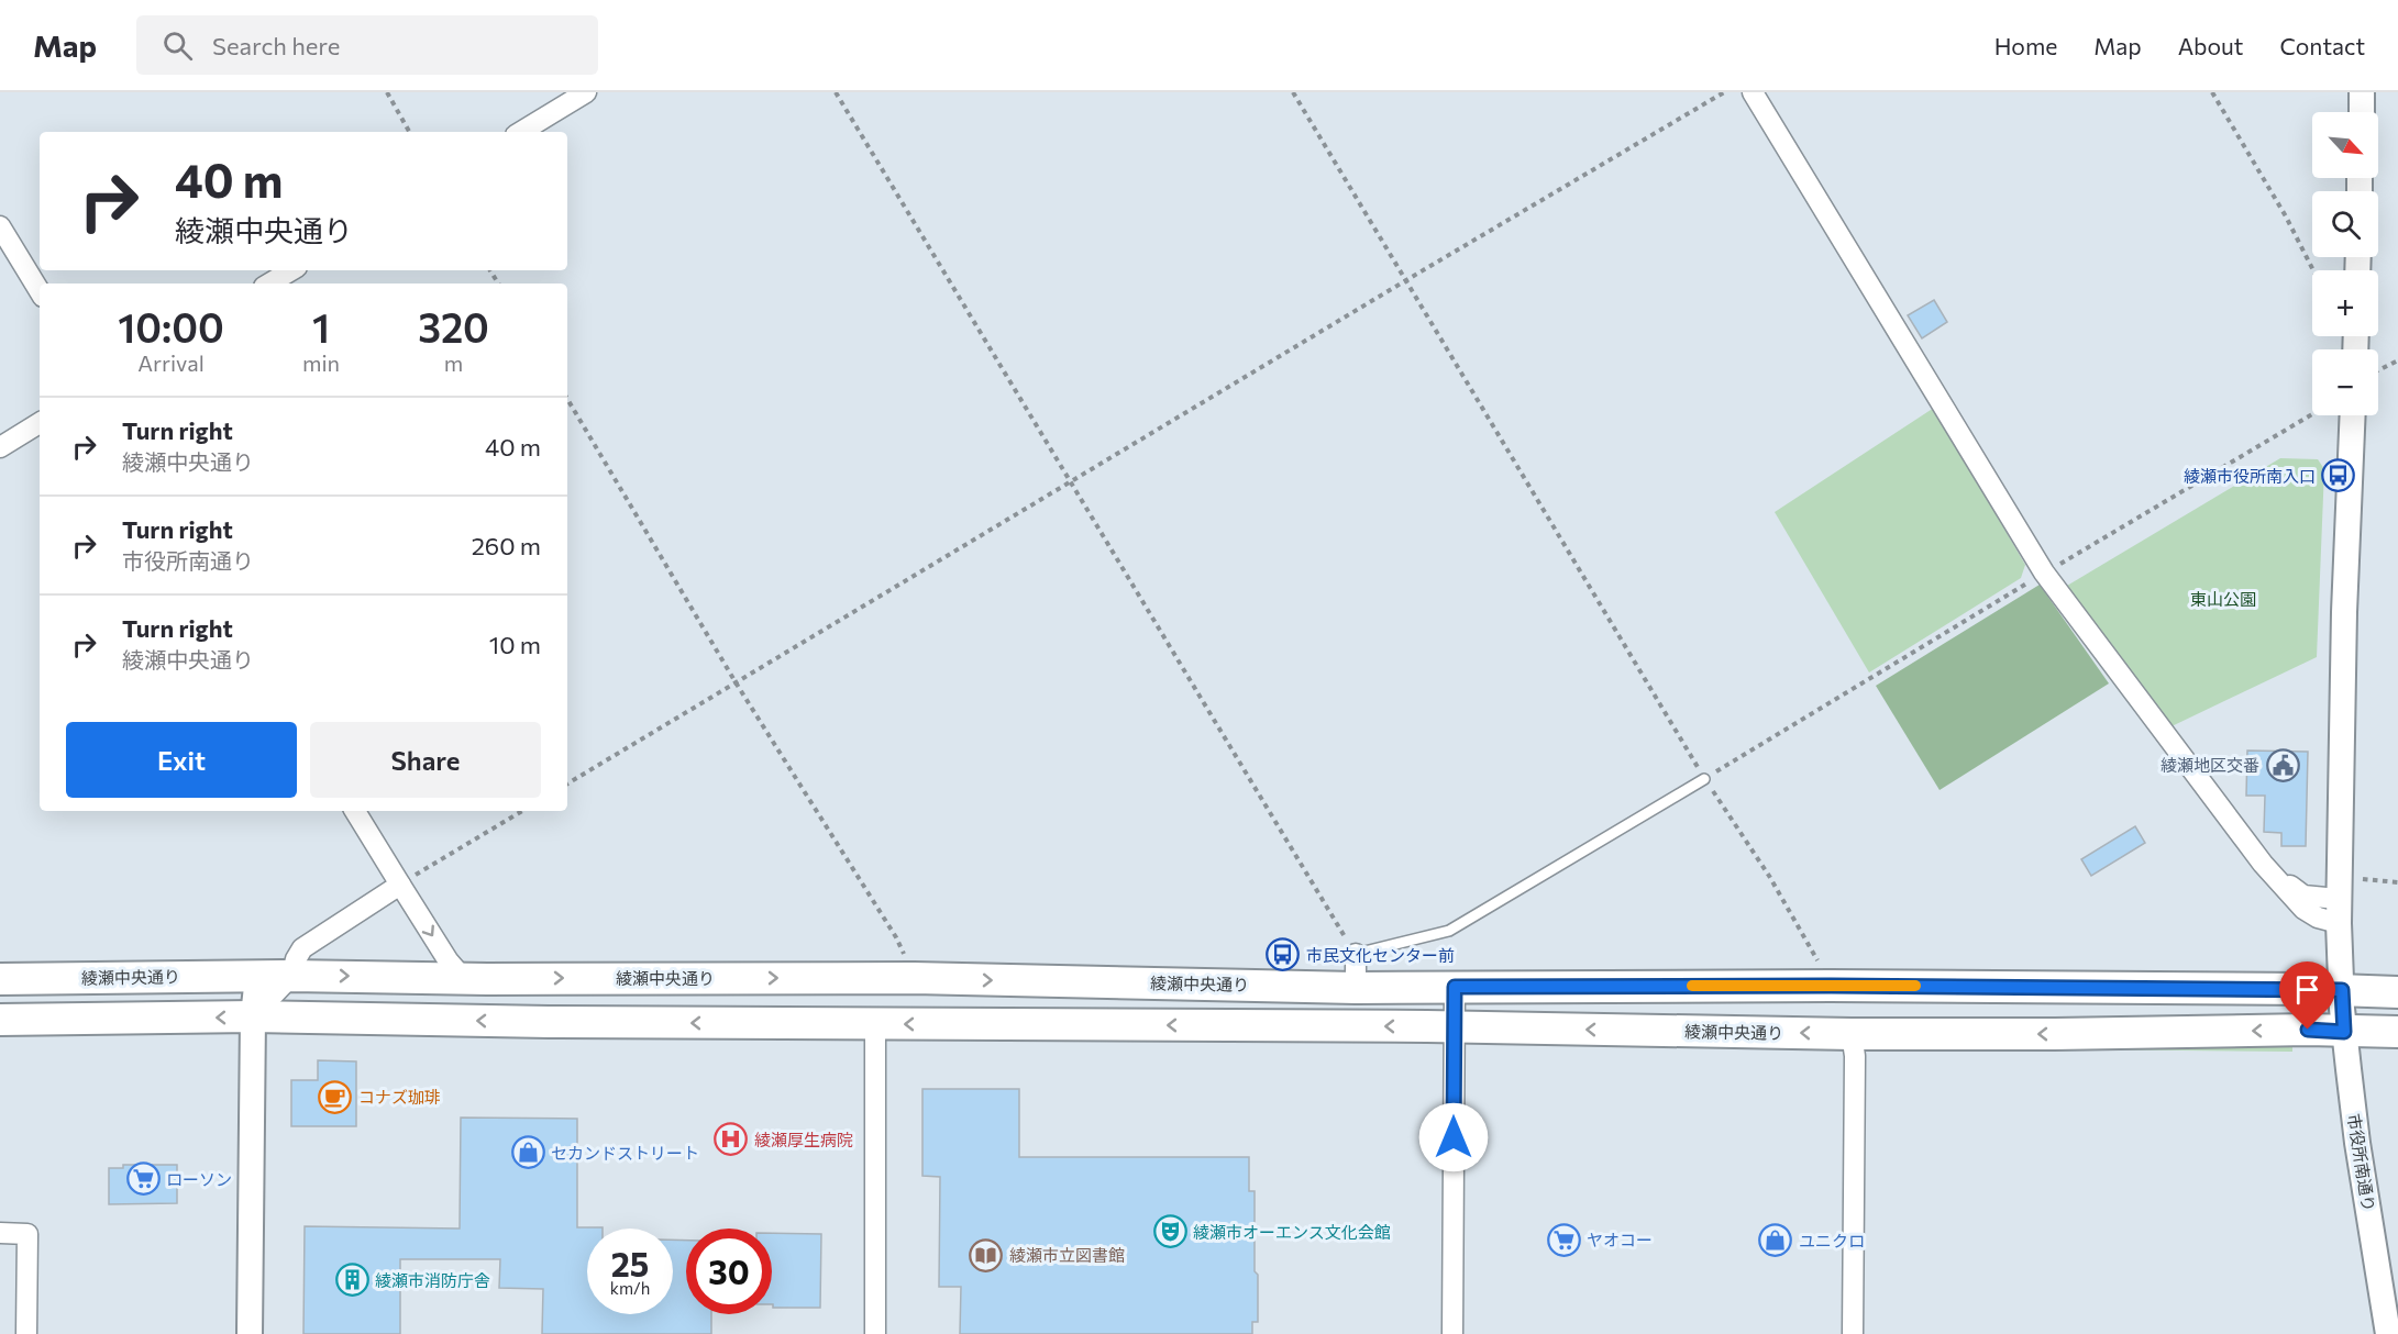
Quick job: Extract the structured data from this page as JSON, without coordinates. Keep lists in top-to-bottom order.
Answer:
{
  "streets": {
    "main road": ["綾瀬中央通り"],
    "street": ["市役所南通り"]
  },
  "crossings": [
    ["綾瀬中央通り", "市役所南通り"]
  ],
  "parks": ["東山公園"],
  "places": {
    "bus stop": ["綾瀬市役所南入口", "市民文化センター前"],
    "public building": ["綾瀬地区交番"],
    "cafe": ["コナズ珈琲"],
    "hospital": ["綾瀬厚生病院"],
    "shop": ["セカンドストリート", "ユニクロ"],
    "supermarket": ["ローソン", "ヤオコー"],
    "theatre": ["綾瀬市オーエンス文化会館"],
    "library": ["綾瀬市立図書館"],
    "building": ["綾瀬市消防庁舎"]
  },
  "north": "bottom right",
  "page": {
    "header": "Map",
    "search": "Search here",
    "nav": [
      "Home",
      "Map",
      "About",
      "Contact"
    ],
    "map_buttons": ["+", "−"],
    "turn": ["40 m", "綾瀬中央通り"],
    "eta": [
      "10:00",
      "Arrival",
      "1",
      "min",
      "320",
      "m"
    ],
    "list": [
      {
        "name": "Turn right",
        "note": "綾瀬中央通り",
        "value": "40 m"
      },
      {
        "name": "Turn right",
        "note": "市役所南通り",
        "value": "260 m"
      },
      {
        "name": "Turn right",
        "note": "綾瀬中央通り",
        "value": "10 m"
      }
    ],
    "buttons": ["Exit", "Share"],
    "speed": "25 km/h",
    "limit": "30"
  }
}
